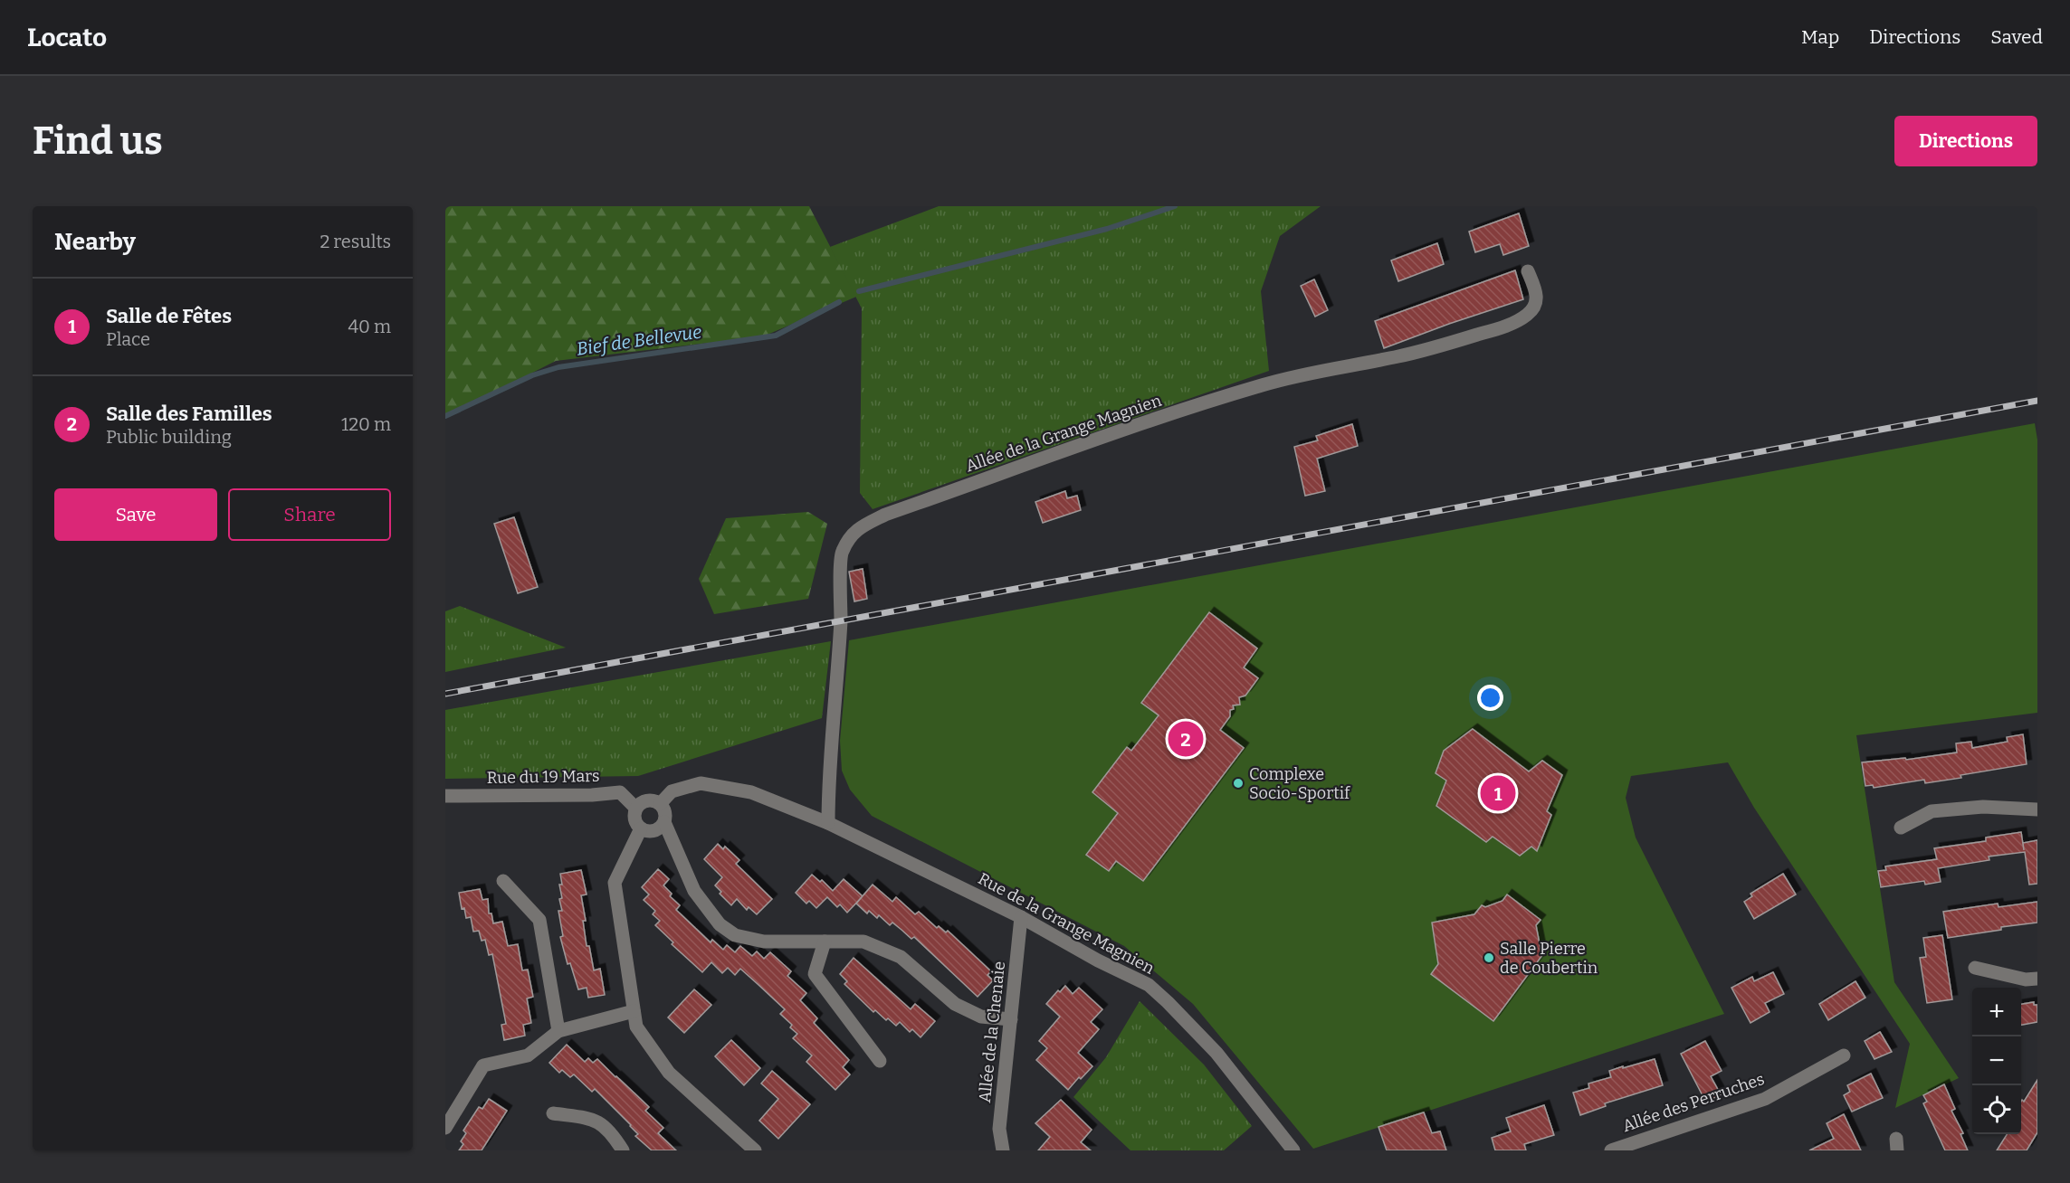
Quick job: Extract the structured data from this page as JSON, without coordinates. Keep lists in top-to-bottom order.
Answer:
{
  "streets": {
    "street": [
      "Allée de la Grange Magnien",
      "Rue du 19 Mars",
      "Rue de la Grange Magnien",
      "Allée de la Chenaie",
      "Allée des Perruches"
    ]
  },
  "crossings": [
    ["Allée de la Grange Magnien", "Rue de la Grange Magnien"],
    ["Rue du 19 Mars", "Rue de la Grange Magnien"],
    ["Rue de la Grange Magnien", "Allée de la Chenaie"]
  ],
  "water": ["Bief de Bellevue"],
  "places": ["Complexe Socio-Sportif", "Salle Pierre de Coubertin"],
  "page": {
    "header": "Locato",
    "nav": ["Map", "Directions", "Saved"],
    "buttons": [
      "Directions",
      ["Save", "Share"]
    ],
    "title": "Find us",
    "heading": ["Nearby", "2 results"],
    "list": [
      {
        "mark": "1",
        "name": "Salle de Fêtes",
        "note": "Place",
        "value": "40 m"
      },
      {
        "mark": "2",
        "name": "Salle des Familles",
        "note": "Public building",
        "value": "120 m"
      }
    ],
    "pins": ["2", "1"],
    "map_buttons": ["+", "−"]
  }
}
